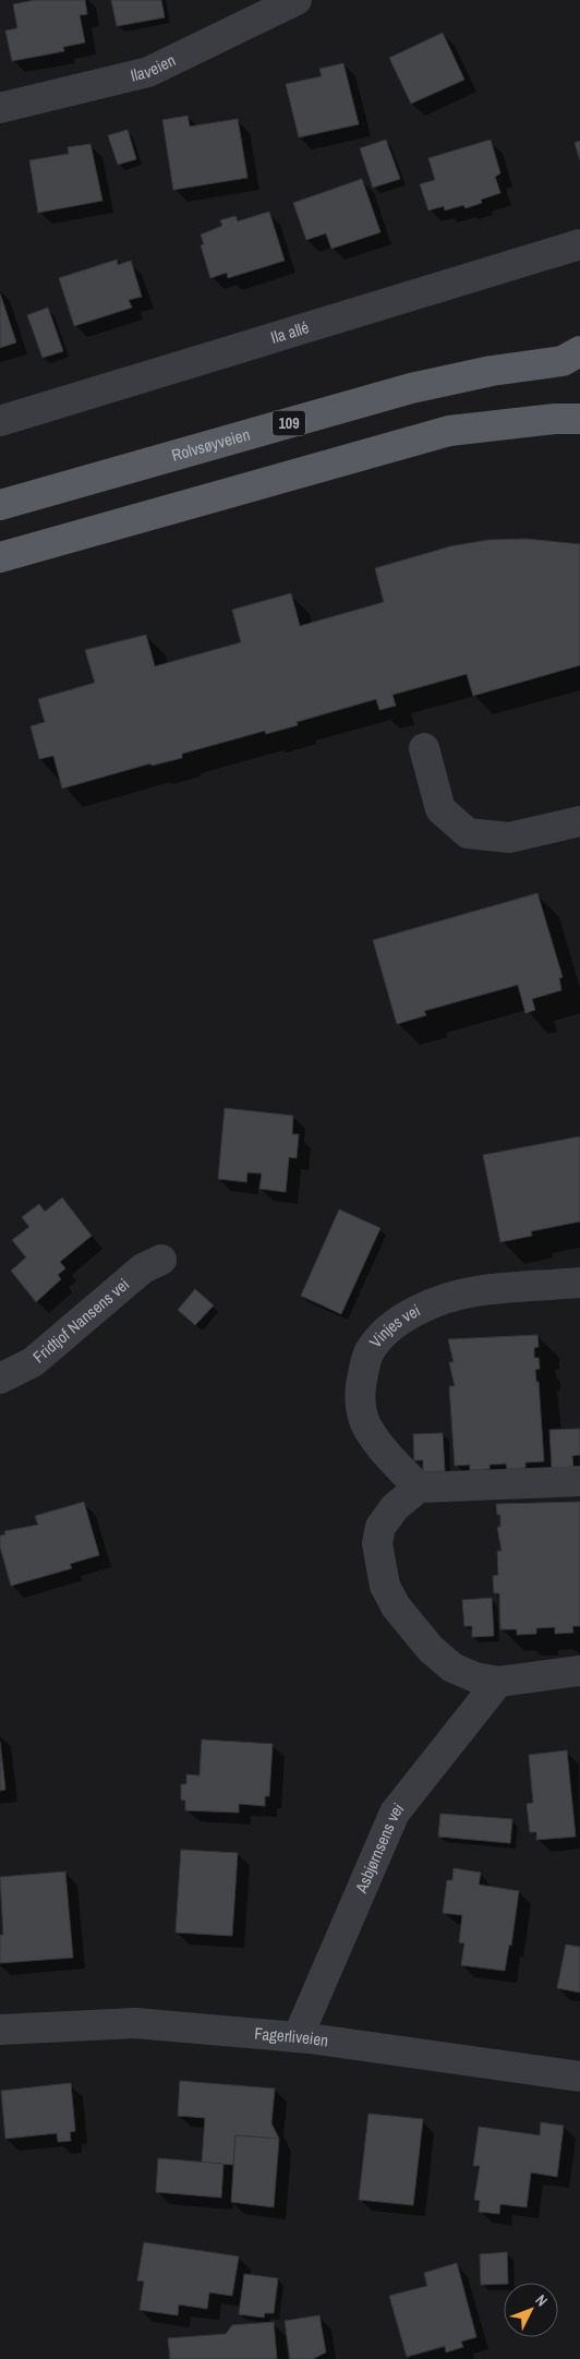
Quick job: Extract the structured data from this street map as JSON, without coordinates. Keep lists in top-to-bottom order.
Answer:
{
  "streets": {
    "main road": ["109", "Rolvsøyveien"],
    "street": [
      "Ilaveien",
      "Ila allé",
      "Fridtjof Nansens vei",
      "Vinjes vei",
      "Asbjørnsens vei",
      "Fagerliveien"
    ]
  },
  "crossings": [
    ["Asbjørnsens vei", "Fagerliveien"]
  ],
  "north": "top right"
}
